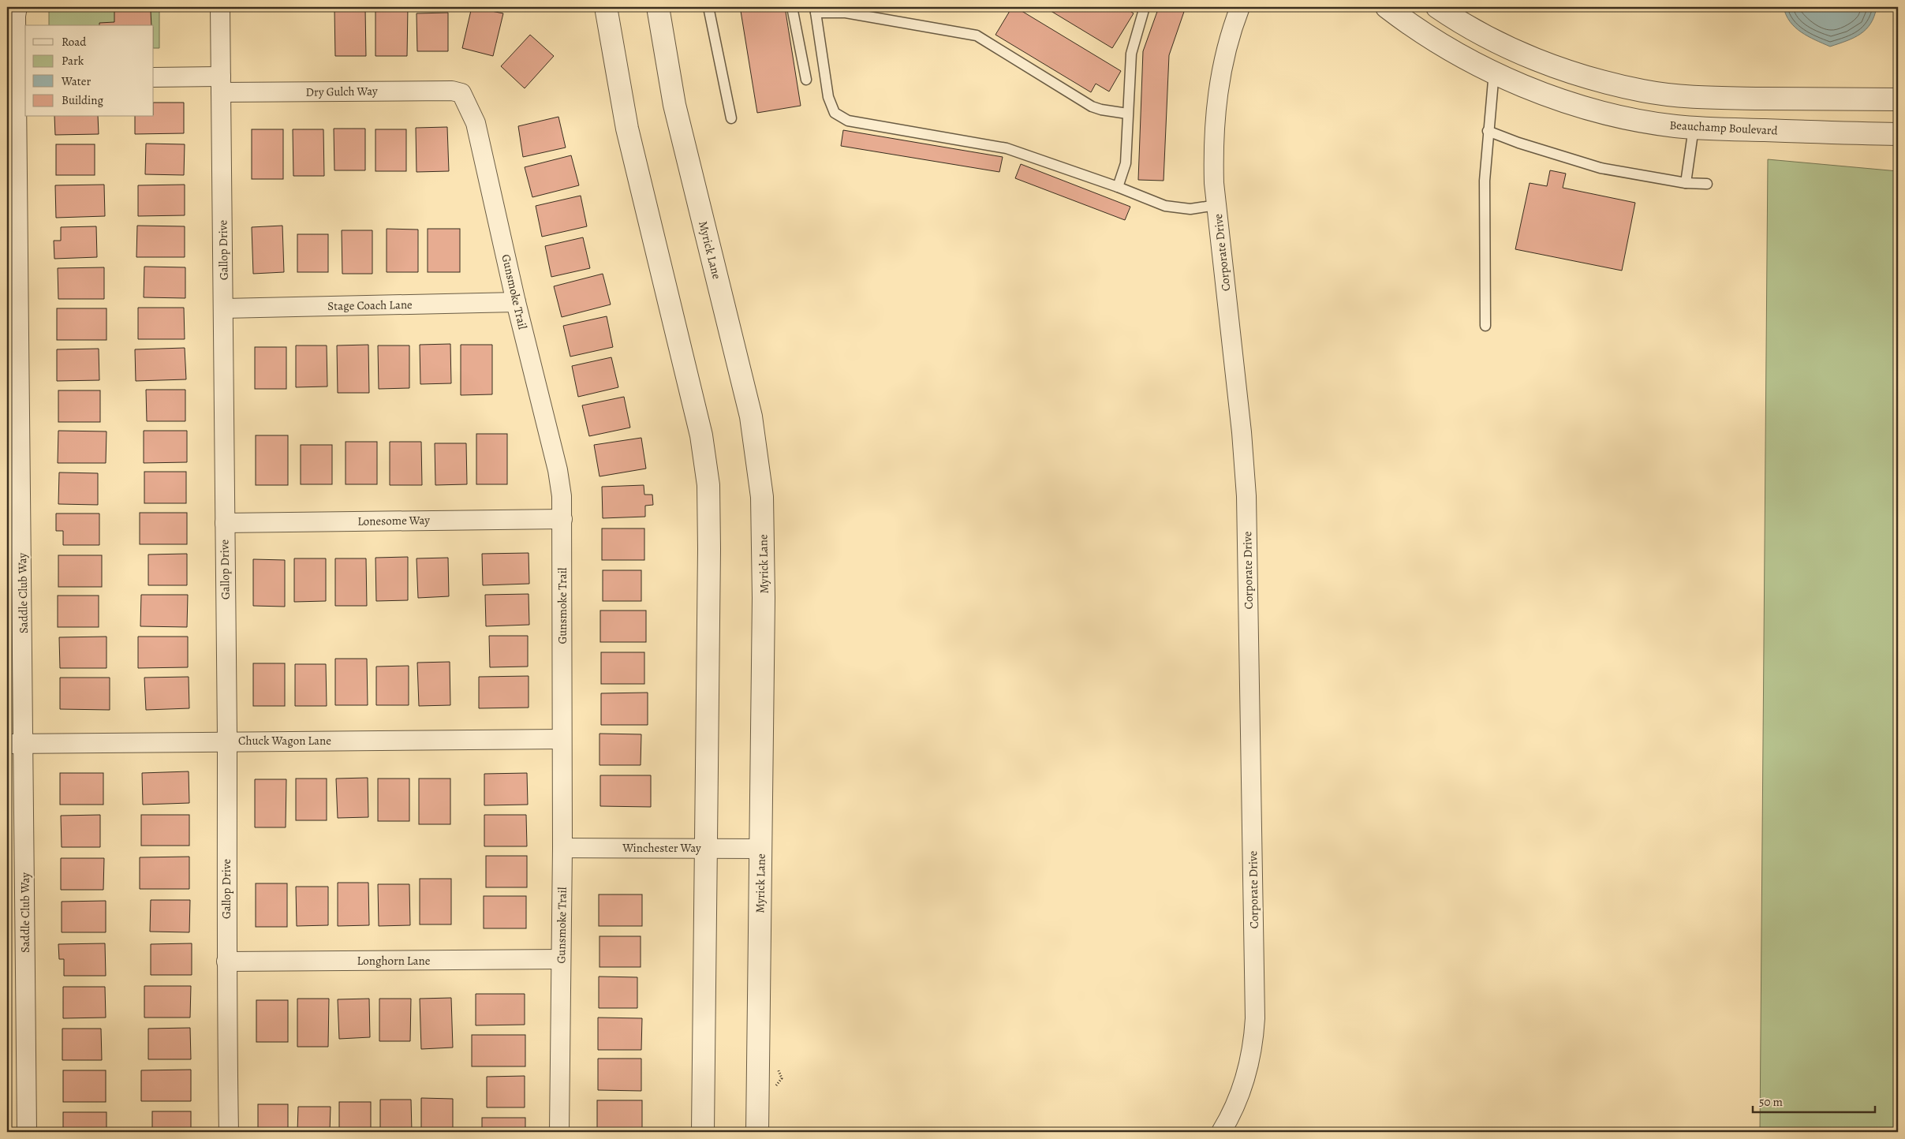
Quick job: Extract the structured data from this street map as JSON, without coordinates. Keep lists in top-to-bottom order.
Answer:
{
  "streets": {
    "street": [
      "Dry Gulch Way",
      "Beauchamp Boulevard",
      "Gallop Drive",
      "Myrick Lane",
      "Corporate Drive",
      "Gunsmoke Trail",
      "Stage Coach Lane",
      "Lonesome Way",
      "Saddle Club Way",
      "Chuck Wagon Lane",
      "Winchester Way",
      "Longhorn Lane"
    ]
  },
  "crossings": [
    ["Dry Gulch Way", "Gallop Drive"],
    ["Dry Gulch Way", "Gunsmoke Trail"],
    ["Gallop Drive", "Stage Coach Lane"],
    ["Gallop Drive", "Lonesome Way"],
    ["Gallop Drive", "Chuck Wagon Lane"],
    ["Gallop Drive", "Longhorn Lane"],
    ["Myrick Lane", "Winchester Way"],
    ["Gunsmoke Trail", "Stage Coach Lane"],
    ["Gunsmoke Trail", "Lonesome Way"],
    ["Gunsmoke Trail", "Chuck Wagon Lane"],
    ["Gunsmoke Trail", "Winchester Way"],
    ["Gunsmoke Trail", "Longhorn Lane"],
    ["Saddle Club Way", "Chuck Wagon Lane"]
  ],
  "legend": [
    "Road",
    "Park",
    "Water",
    "Building"
  ],
  "scale_bar": "50 m"
}
